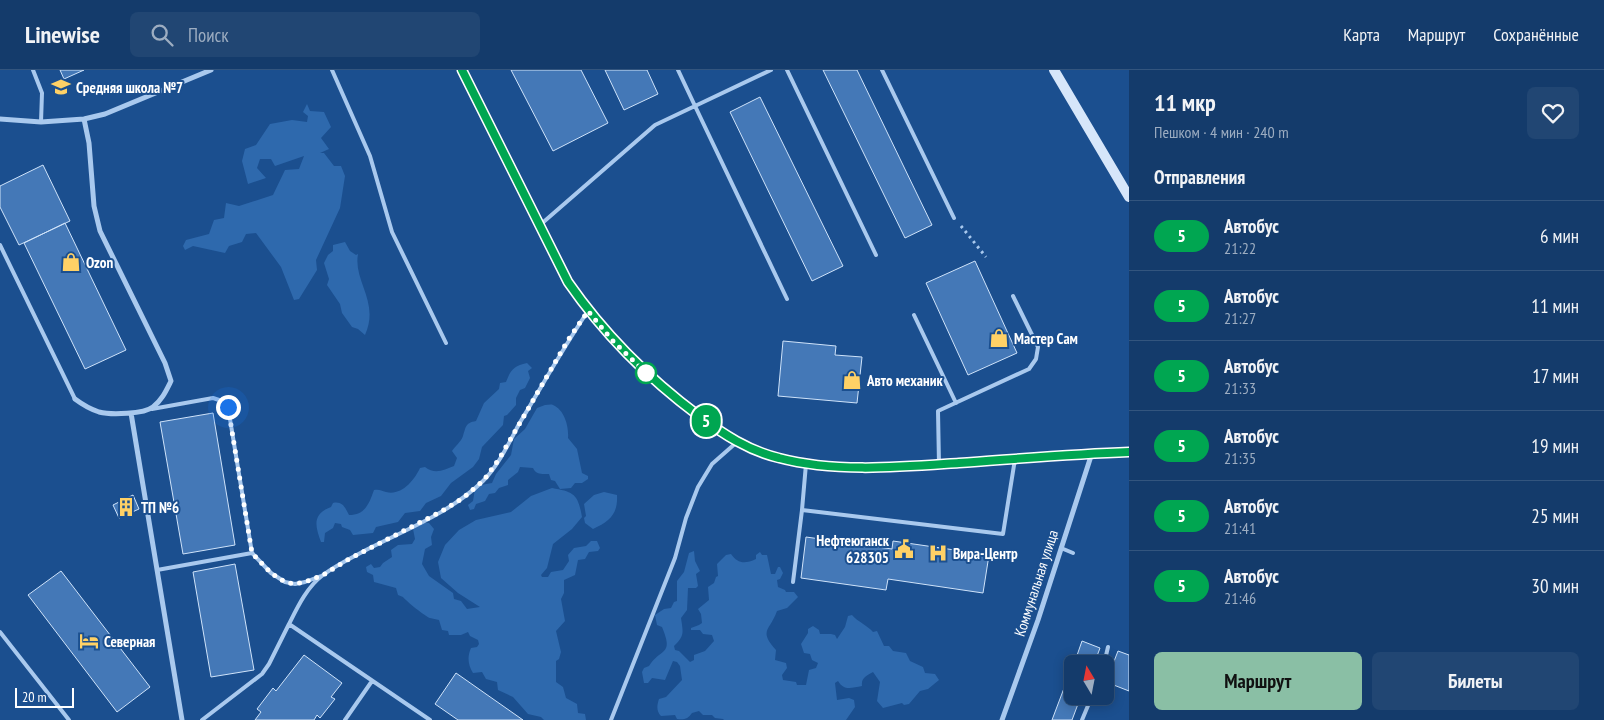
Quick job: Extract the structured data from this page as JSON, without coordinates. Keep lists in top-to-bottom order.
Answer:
{
  "streets": {
    "street": ["Коммунальная улица"]
  },
  "places": {
    "school or university": ["Средняя школа №7"],
    "shop": ["Ozon", "Мастер Сам", "Авто механик"],
    "building": ["ТП №6"],
    "public building": ["Нефтеюганск 628305"],
    "hospital": ["Вира-Центр"],
    "hotel": ["Северная"]
  },
  "lines": ["bus line 5"],
  "scale_bar": "20 m",
  "north": "top",
  "page": {
    "header": "Linewise",
    "search": "Поиск",
    "nav": ["Карта", "Маршрут", "Сохранённые"],
    "on_map": "5",
    "heading": [
      ["11 мкр", "Пешком · 4 мин · 240 m"],
      "Отправления"
    ],
    "list": [
      {
        "mark": "5",
        "name": "Автобус",
        "note": "21:22",
        "value": "6 мин"
      },
      {
        "mark": "5",
        "name": "Автобус",
        "note": "21:27",
        "value": "11 мин"
      },
      {
        "mark": "5",
        "name": "Автобус",
        "note": "21:33",
        "value": "17 мин"
      },
      {
        "mark": "5",
        "name": "Автобус",
        "note": "21:35",
        "value": "19 мин"
      },
      {
        "mark": "5",
        "name": "Автобус",
        "note": "21:41",
        "value": "25 мин"
      },
      {
        "mark": "5",
        "name": "Автобус",
        "note": "21:46",
        "value": "30 мин"
      }
    ],
    "buttons": ["Маршрут", "Билеты"],
    "scale": "20 m"
  }
}
